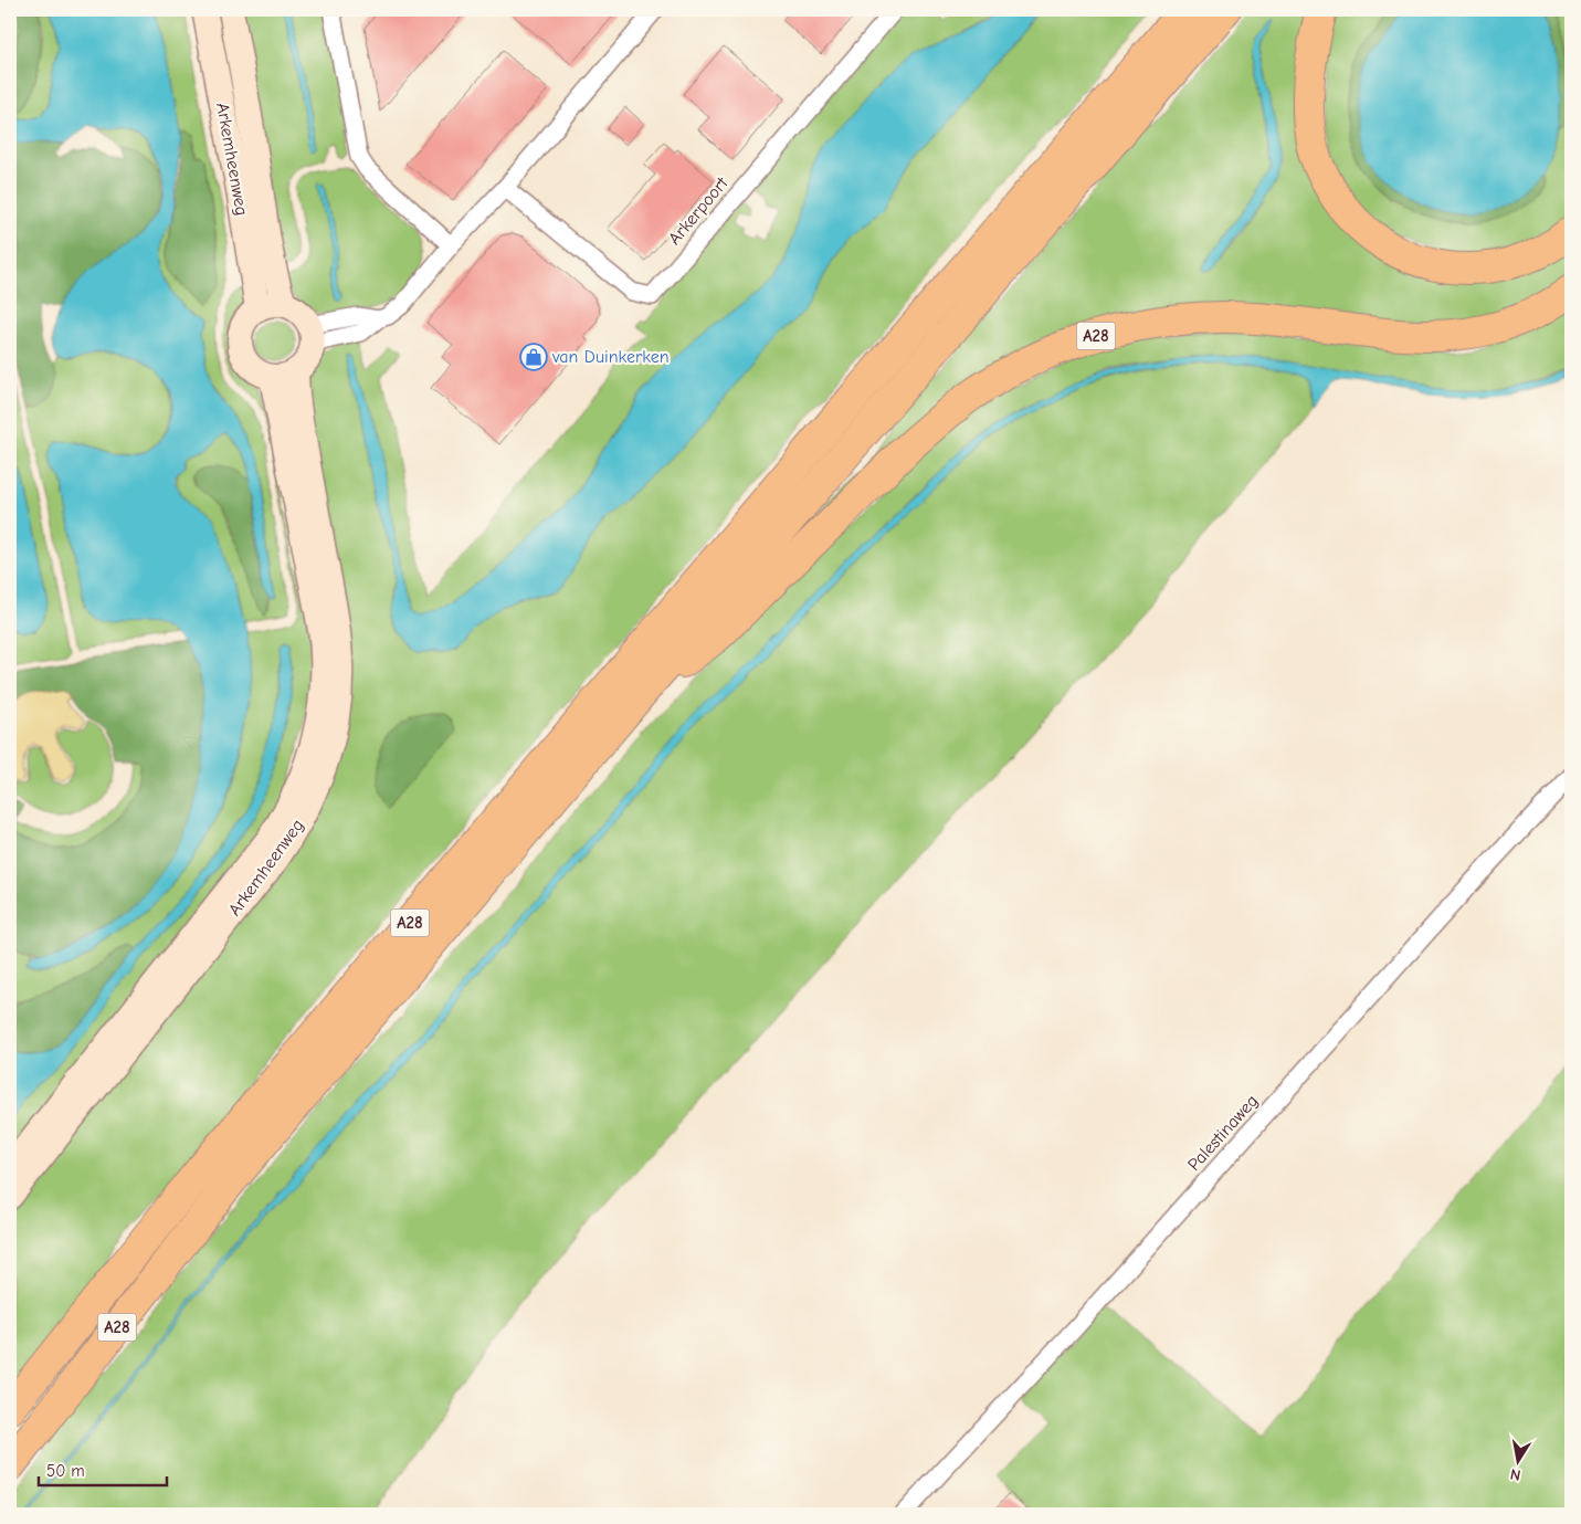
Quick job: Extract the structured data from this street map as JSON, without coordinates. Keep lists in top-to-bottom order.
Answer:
{
  "streets": {
    "highway": ["A28"],
    "main road": ["Arkemheenweg"],
    "street": ["Arkerpoort", "Palestinaweg"]
  },
  "places": {
    "shop": ["van Duinkerken"]
  },
  "scale_bar": "50 m",
  "north": "bottom"
}
